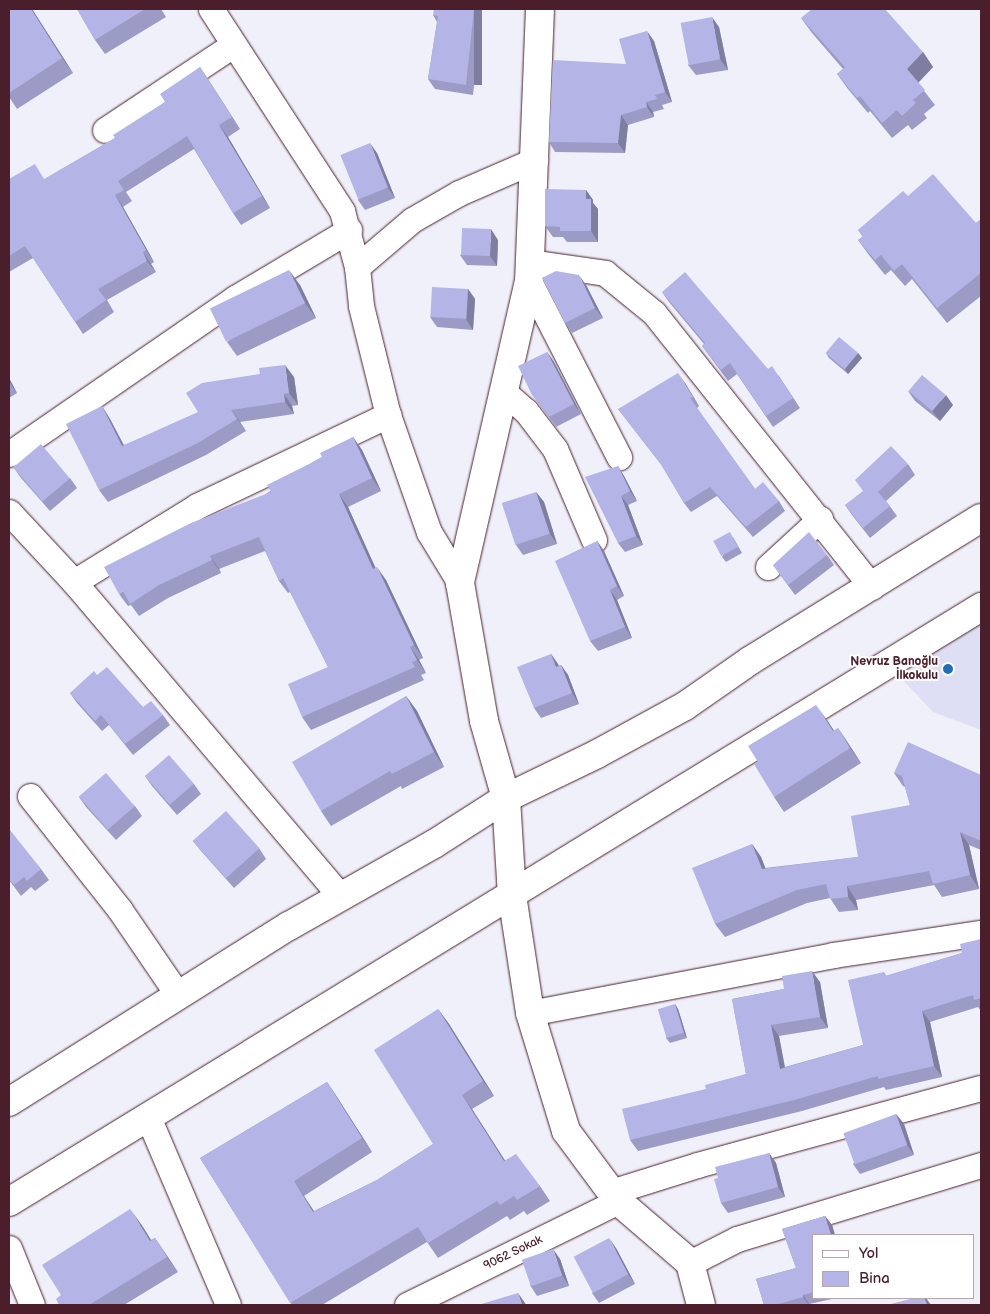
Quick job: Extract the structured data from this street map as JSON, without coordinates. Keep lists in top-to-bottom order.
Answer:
{
  "streets": {
    "street": ["9062 Sokak"]
  },
  "places": ["Nevruz Banoğlu İlkokulu"],
  "legend": ["Yol", "Bina"]
}
